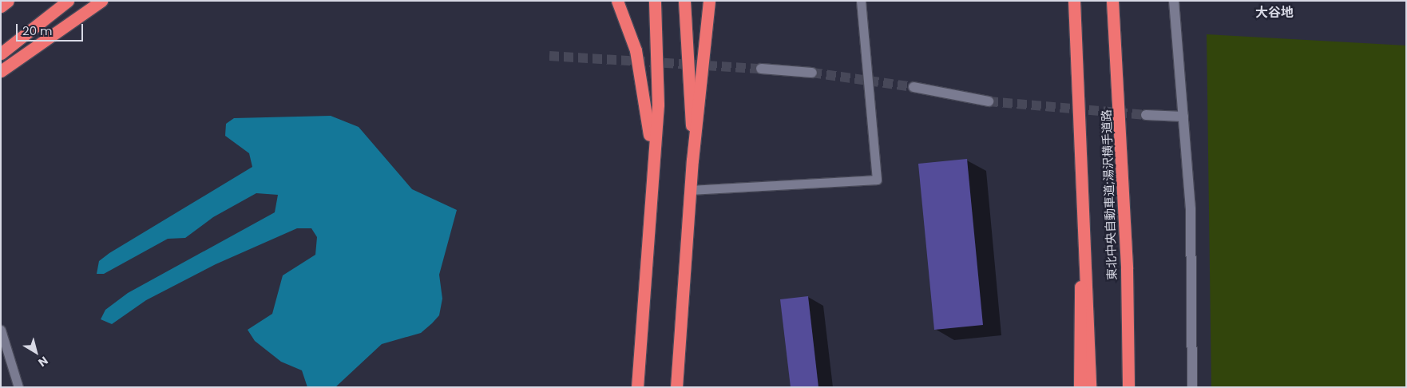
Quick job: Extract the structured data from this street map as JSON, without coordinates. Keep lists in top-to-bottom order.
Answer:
{
  "streets": {
    "highway": ["東北中央自動車道;湯沢横手道路"]
  },
  "districts": ["大谷地"],
  "scale_bar": "20 m",
  "north": "bottom right"
}
